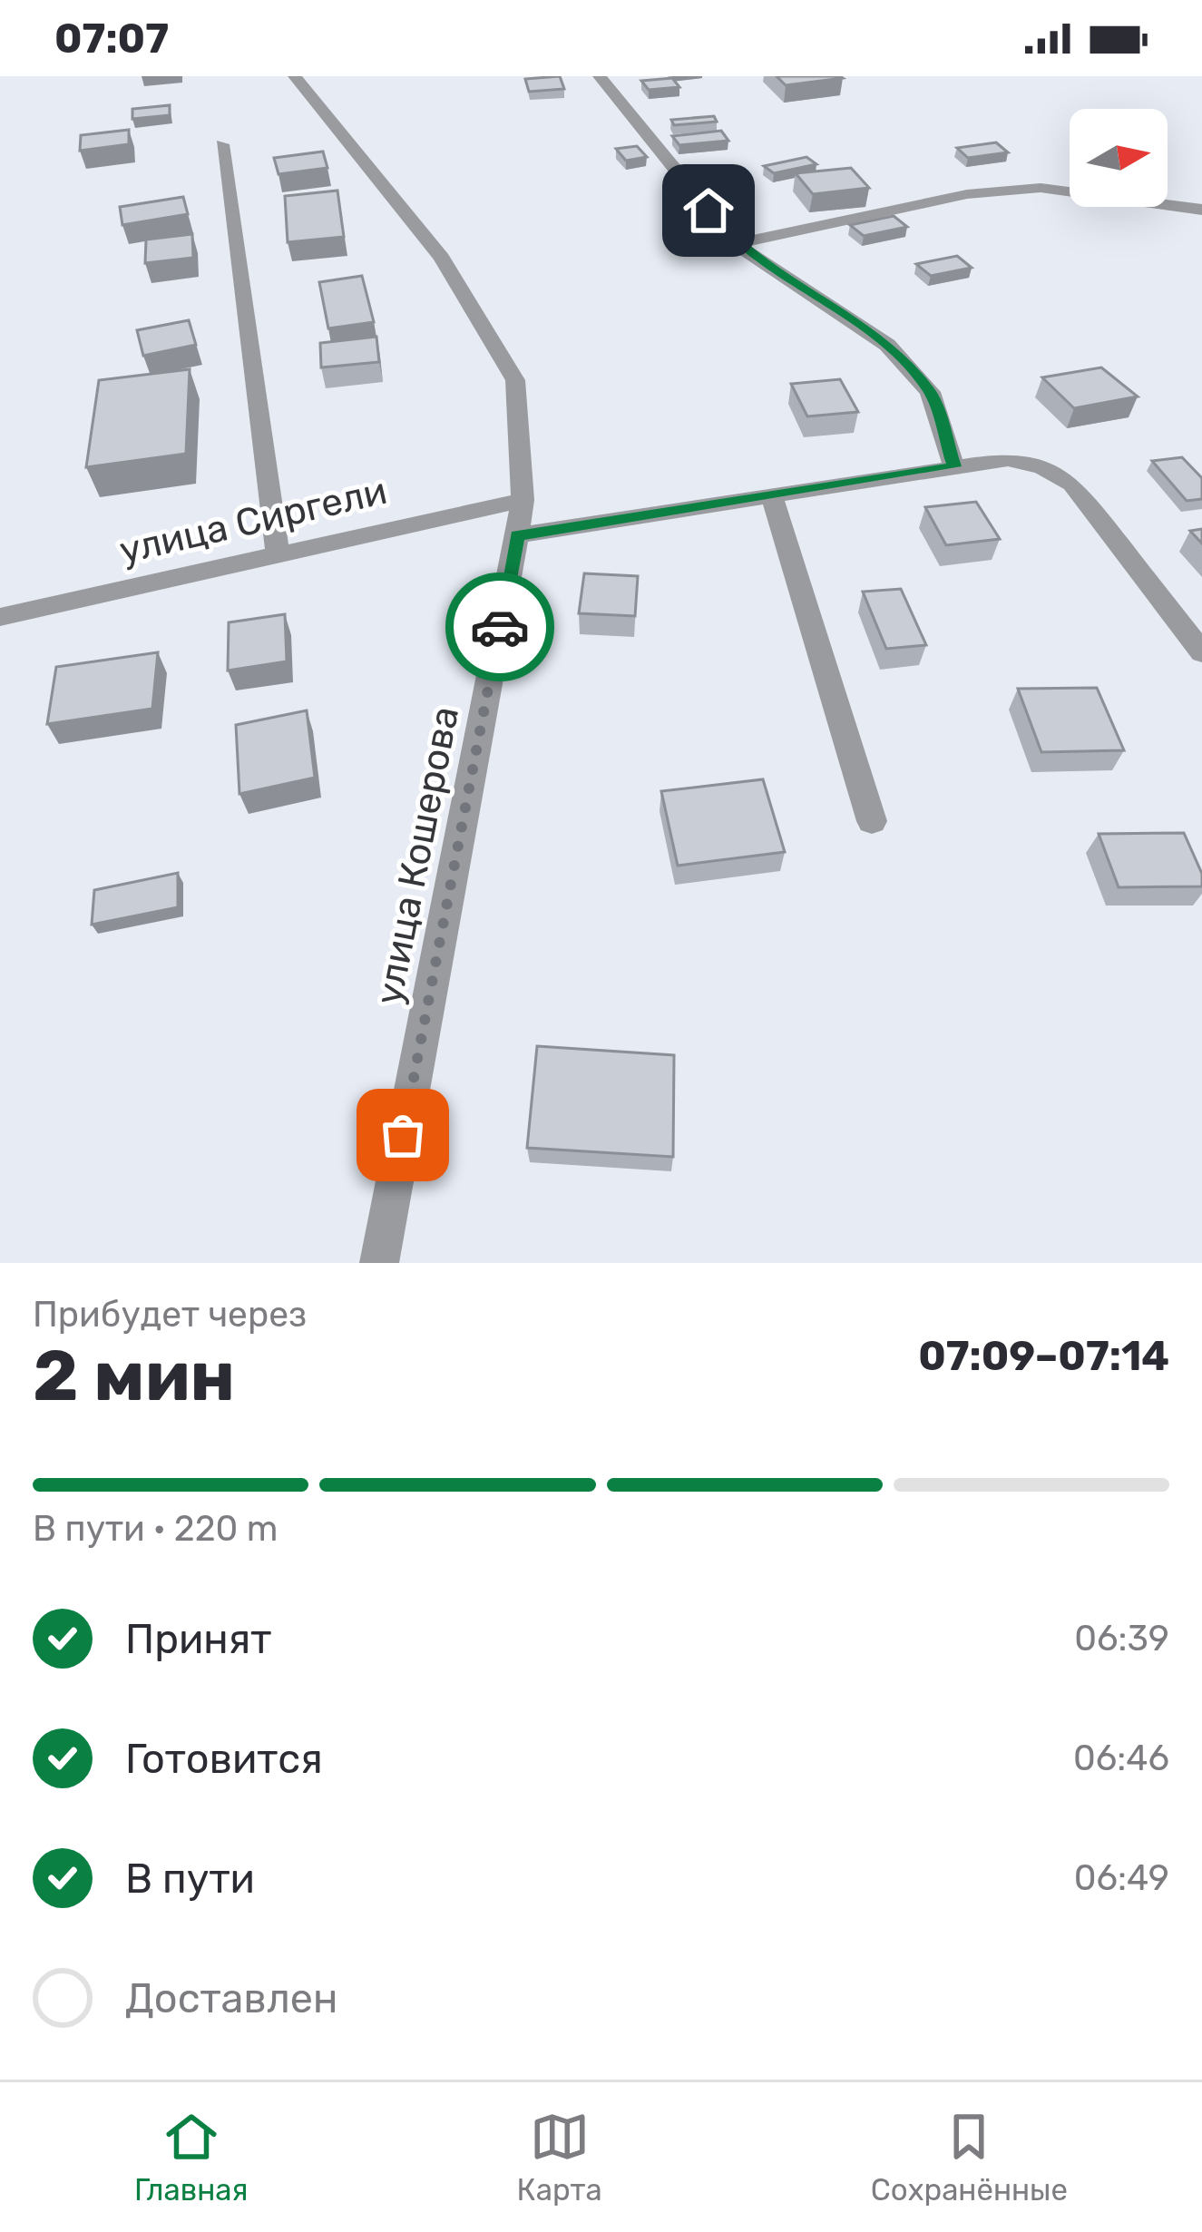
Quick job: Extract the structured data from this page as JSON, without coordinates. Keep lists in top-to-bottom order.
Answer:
{
  "streets": {
    "street": ["улица Сиргели", "улица Кошерова"]
  },
  "crossings": [
    ["улица Сиргели", "улица Кошерова"]
  ],
  "north": "right",
  "page": {
    "status": "07:07",
    "heading": ["2 мин", "Прибудет через", "07:09–07:14"],
    "bar": "В пути · 220 m",
    "list": [
      ["Принят", "06:39"],
      ["Готовится", "06:46"],
      ["В пути", "06:49"],
      "Доставлен"
    ],
    "tabs": ["Главная", "Карта", "Сохранённые"]
  }
}
